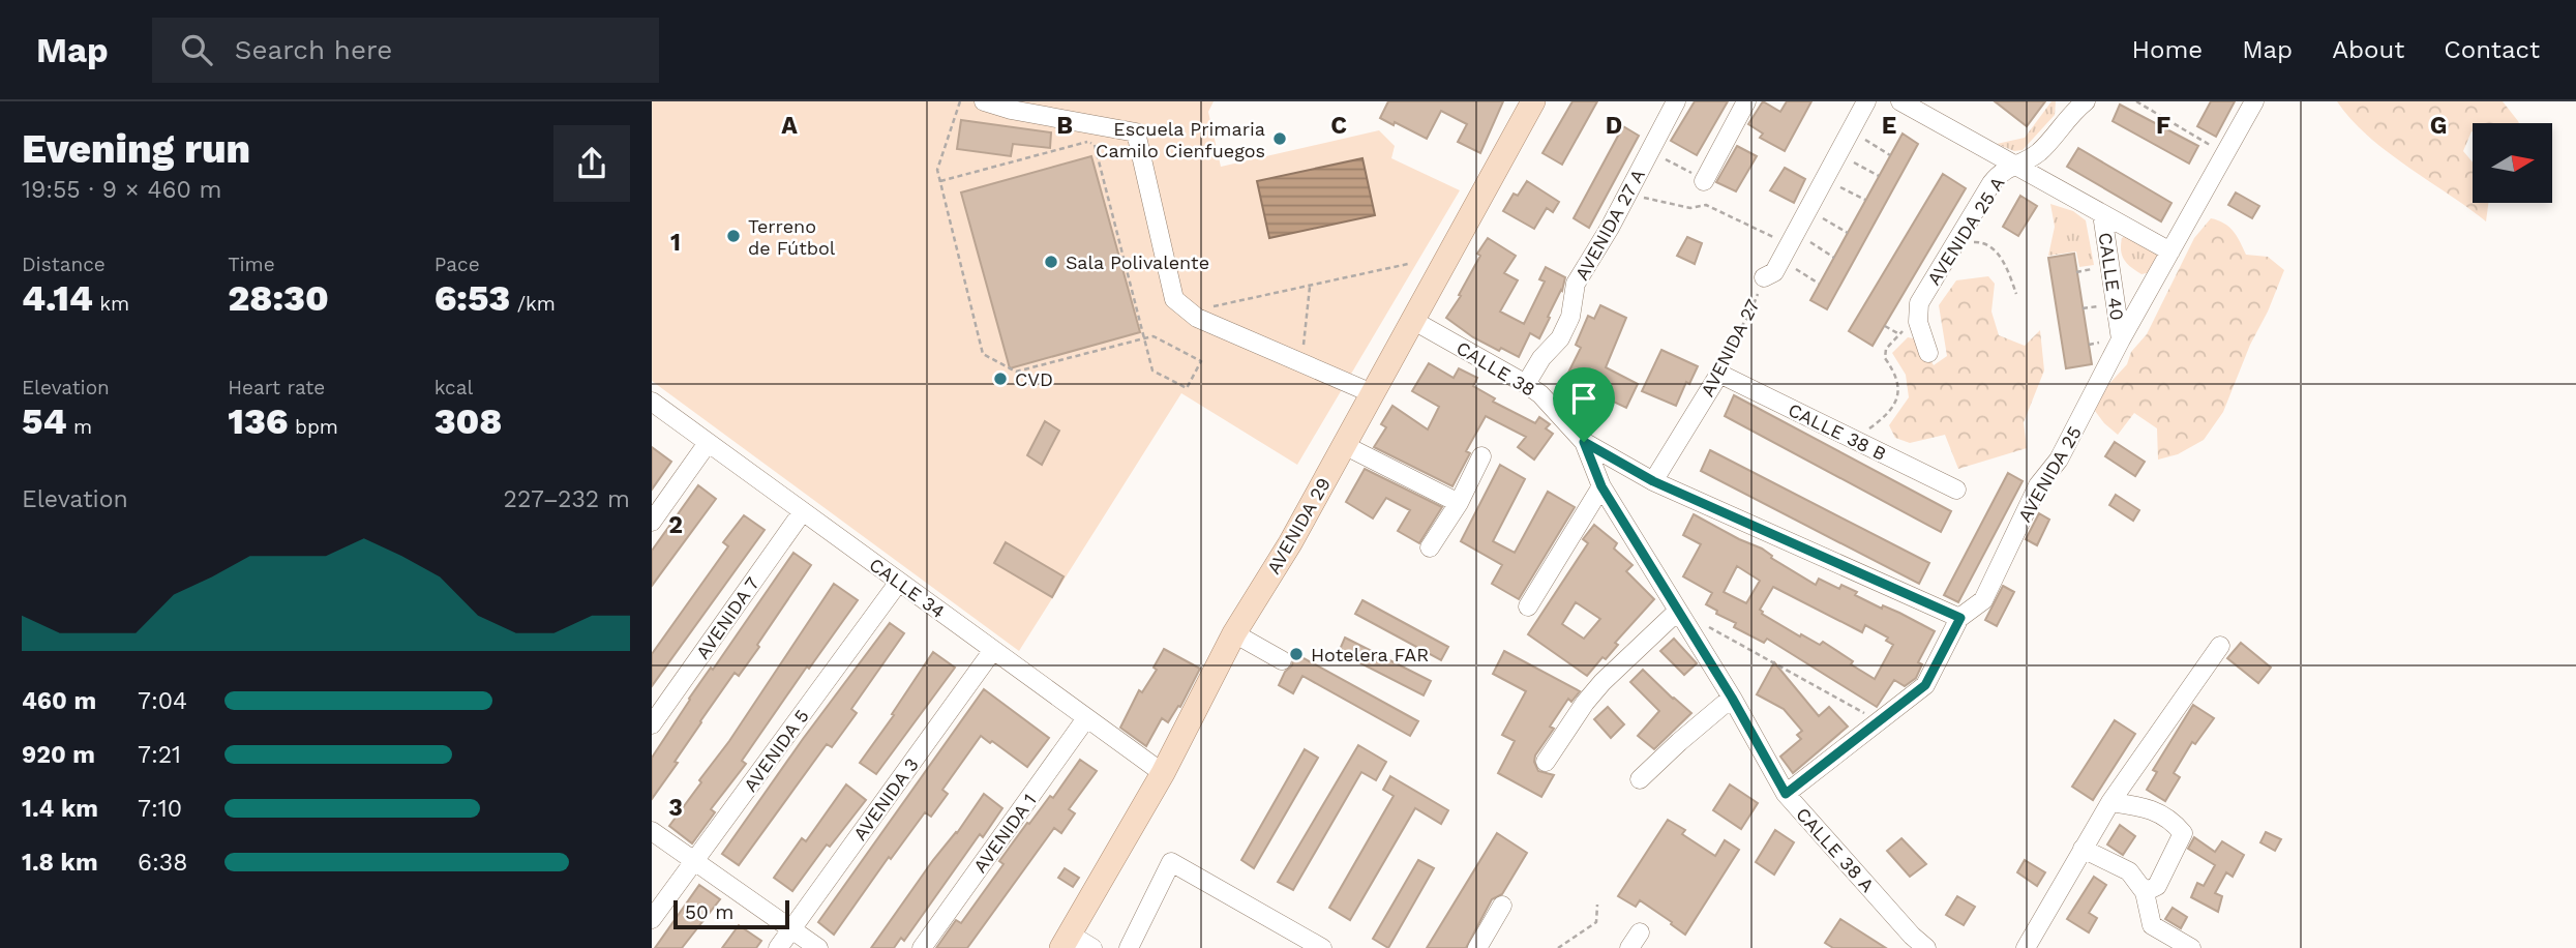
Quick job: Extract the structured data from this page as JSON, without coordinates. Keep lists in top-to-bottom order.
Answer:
{
  "streets": {
    "main road": ["AVENIDA 29"],
    "street": [
      "AVENIDA 27 A",
      "AVENIDA 25 A",
      "CALLE 40",
      "AVENIDA 27",
      "CALLE 38",
      "CALLE 38 B",
      "AVENIDA 25",
      "CALLE 34",
      "AVENIDA 7",
      "AVENIDA 5",
      "AVENIDA 3",
      "AVENIDA 1",
      "CALLE 38 A"
    ]
  },
  "crossings": [
    ["AVENIDA 27 A", "CALLE 38"],
    ["AVENIDA 25 A", "CALLE 40"],
    ["CALLE 40", "AVENIDA 25"],
    ["AVENIDA 27", "CALLE 38"],
    ["AVENIDA 27", "CALLE 38 B"],
    ["CALLE 38", "AVENIDA 25"],
    ["CALLE 38", "AVENIDA 29"],
    ["CALLE 38", "CALLE 38 A"],
    ["AVENIDA 25", "CALLE 38 A"],
    ["AVENIDA 29", "CALLE 34"],
    ["CALLE 34", "AVENIDA 7"],
    ["CALLE 34", "AVENIDA 5"],
    ["CALLE 34", "AVENIDA 3"],
    ["CALLE 34", "AVENIDA 1"]
  ],
  "places": [
    "Escuela Primaria Camilo Cienfuegos",
    "Terreno de Fútbol",
    "Sala Polivalente",
    "CVD",
    "Hotelera FAR"
  ],
  "scale_bar": "50 m",
  "north": "right",
  "page": {
    "header": "Map",
    "search": "Search here",
    "nav": [
      "Home",
      "Map",
      "About",
      "Contact"
    ],
    "heading": ["Evening run", "19:55 · 9 × 460 m"],
    "stats": [
      ["Distance", "4.14 km"],
      ["Time", "28:30"],
      ["Pace", "6:53 /km"],
      ["Elevation", "54 m"],
      ["Heart rate", "136 bpm"],
      ["kcal", "308"]
    ],
    "chart": ["Elevation", "227–232 m"],
    "list": [
      {
        "name": "460 m",
        "note": "7:04"
      },
      {
        "name": "920 m",
        "note": "7:21"
      },
      {
        "name": "1.4 km",
        "note": "7:10"
      },
      {
        "name": "1.8 km",
        "note": "6:38"
      }
    ],
    "scale": "50 m"
  },
  "grid": {
    "columns": [
      "A",
      "B",
      "C",
      "D",
      "E",
      "F",
      "G"
    ],
    "rows": ["1", "2", "3"]
  }
}
